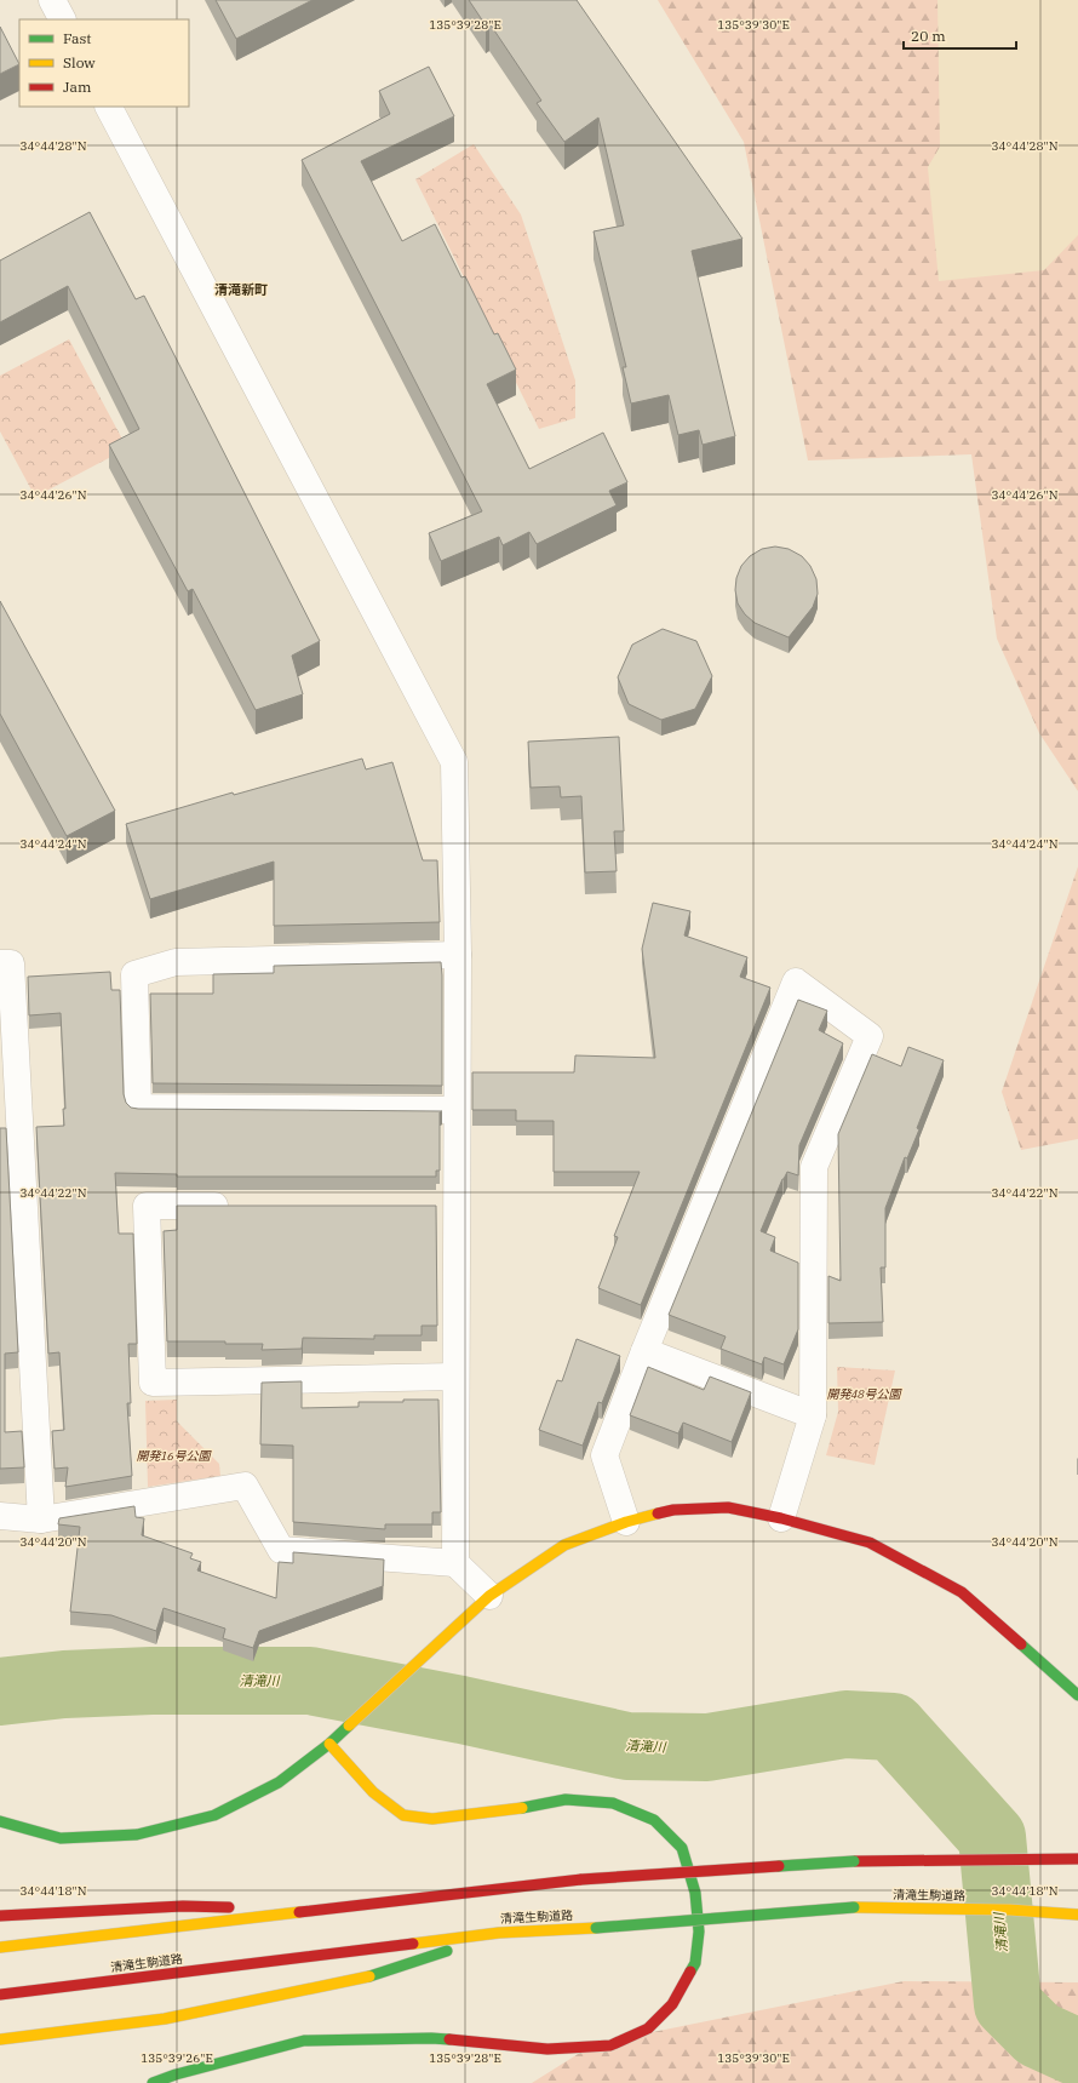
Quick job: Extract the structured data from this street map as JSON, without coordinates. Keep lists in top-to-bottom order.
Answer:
{
  "streets": {
    "main road": ["清滝生駒道路"]
  },
  "districts": ["清滝新町"],
  "water": ["清滝川"],
  "parks": ["開発48号公園", "開発16号公園"],
  "legend": ["Fast", "Slow", "Jam"],
  "scale_bar": "20 m",
  "coordinates": [
    "135°39'28\"E",
    "135°39'30\"E",
    "34°44'28\"N",
    "34°44'26\"N",
    "34°44'24\"N",
    "34°44'22\"N",
    "34°44'20\"N",
    "34°44'18\"N",
    "135°39'26\"E"
  ]
}
